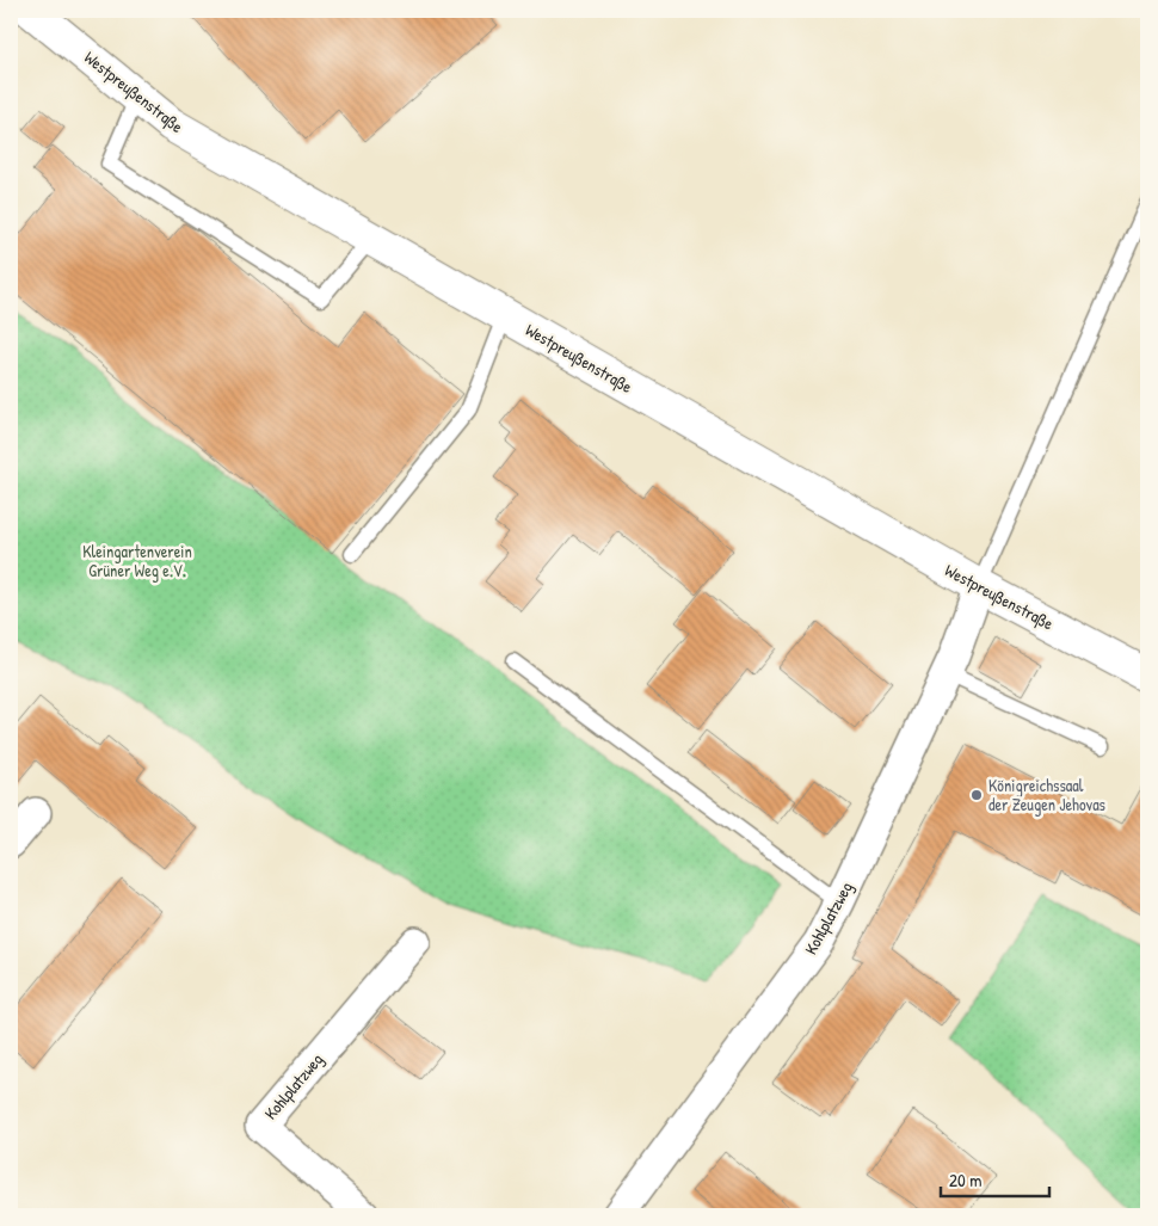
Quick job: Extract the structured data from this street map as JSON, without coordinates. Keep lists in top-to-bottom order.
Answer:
{
  "streets": {
    "street": ["Westpreußenstraße", "Kohlplatzweg"]
  },
  "crossings": [
    ["Westpreußenstraße", "Kohlplatzweg"]
  ],
  "parks": ["Kleingartenverein Grüner Weg e.V."],
  "places": ["Königreichssaal der Zeugen Jehovas"],
  "scale_bar": "20 m"
}
